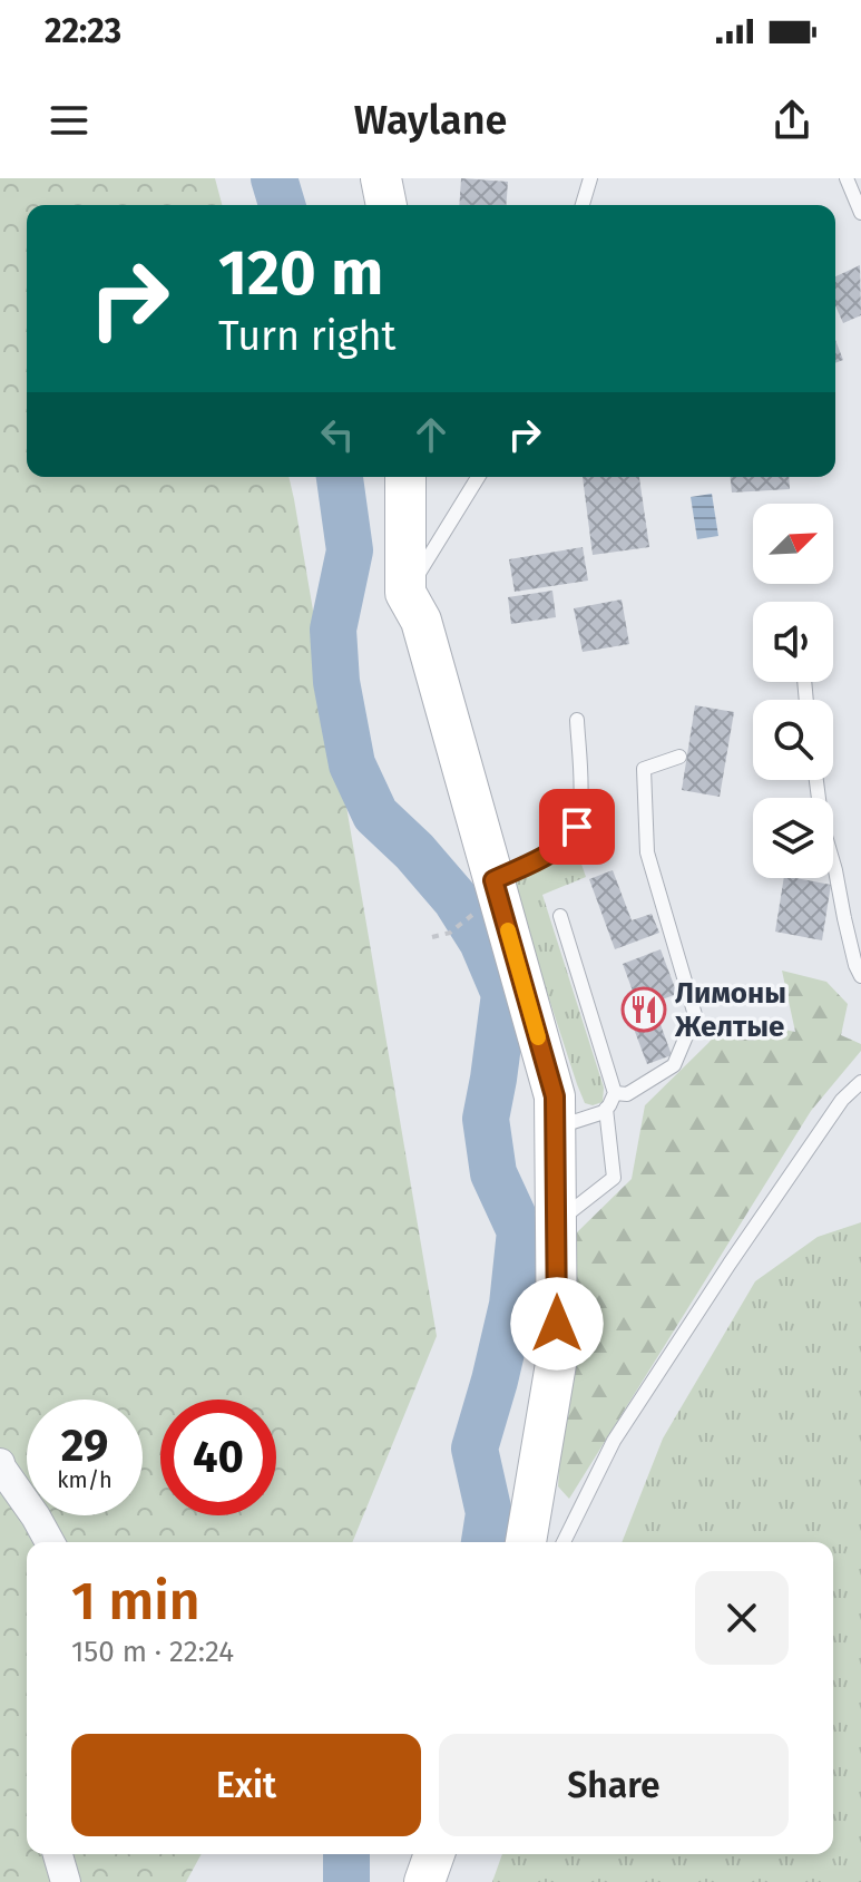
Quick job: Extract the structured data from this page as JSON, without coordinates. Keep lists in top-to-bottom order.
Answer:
{
  "places": {
    "restaurant": ["Лимоны Желтые"]
  },
  "north": "top right",
  "page": {
    "status": "22:23",
    "header": "Waylane",
    "turn": ["120 m", "Turn right"],
    "speed": "29 km/h",
    "limit": "40",
    "heading": ["1 min", "150 m · 22:24"],
    "buttons": ["Exit", "Share"]
  }
}
